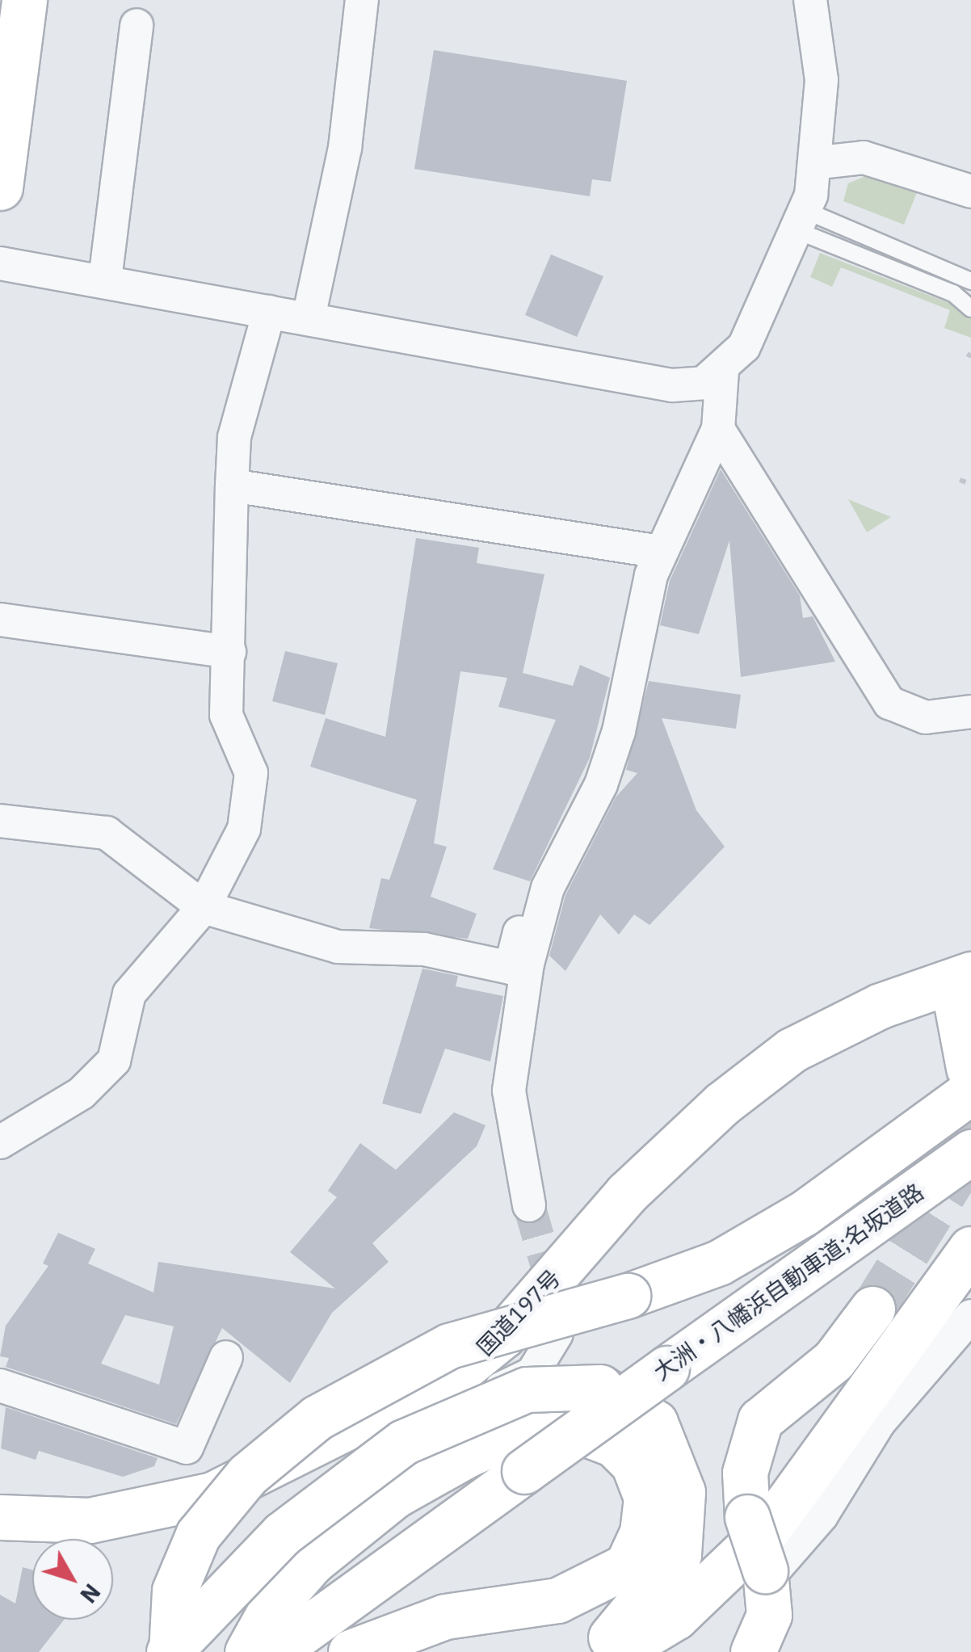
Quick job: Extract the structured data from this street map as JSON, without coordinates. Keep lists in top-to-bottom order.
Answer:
{
  "streets": {
    "main road": ["大洲・八幡浜自動車道;名坂道路", "国道197号"]
  },
  "north": "bottom right"
}
